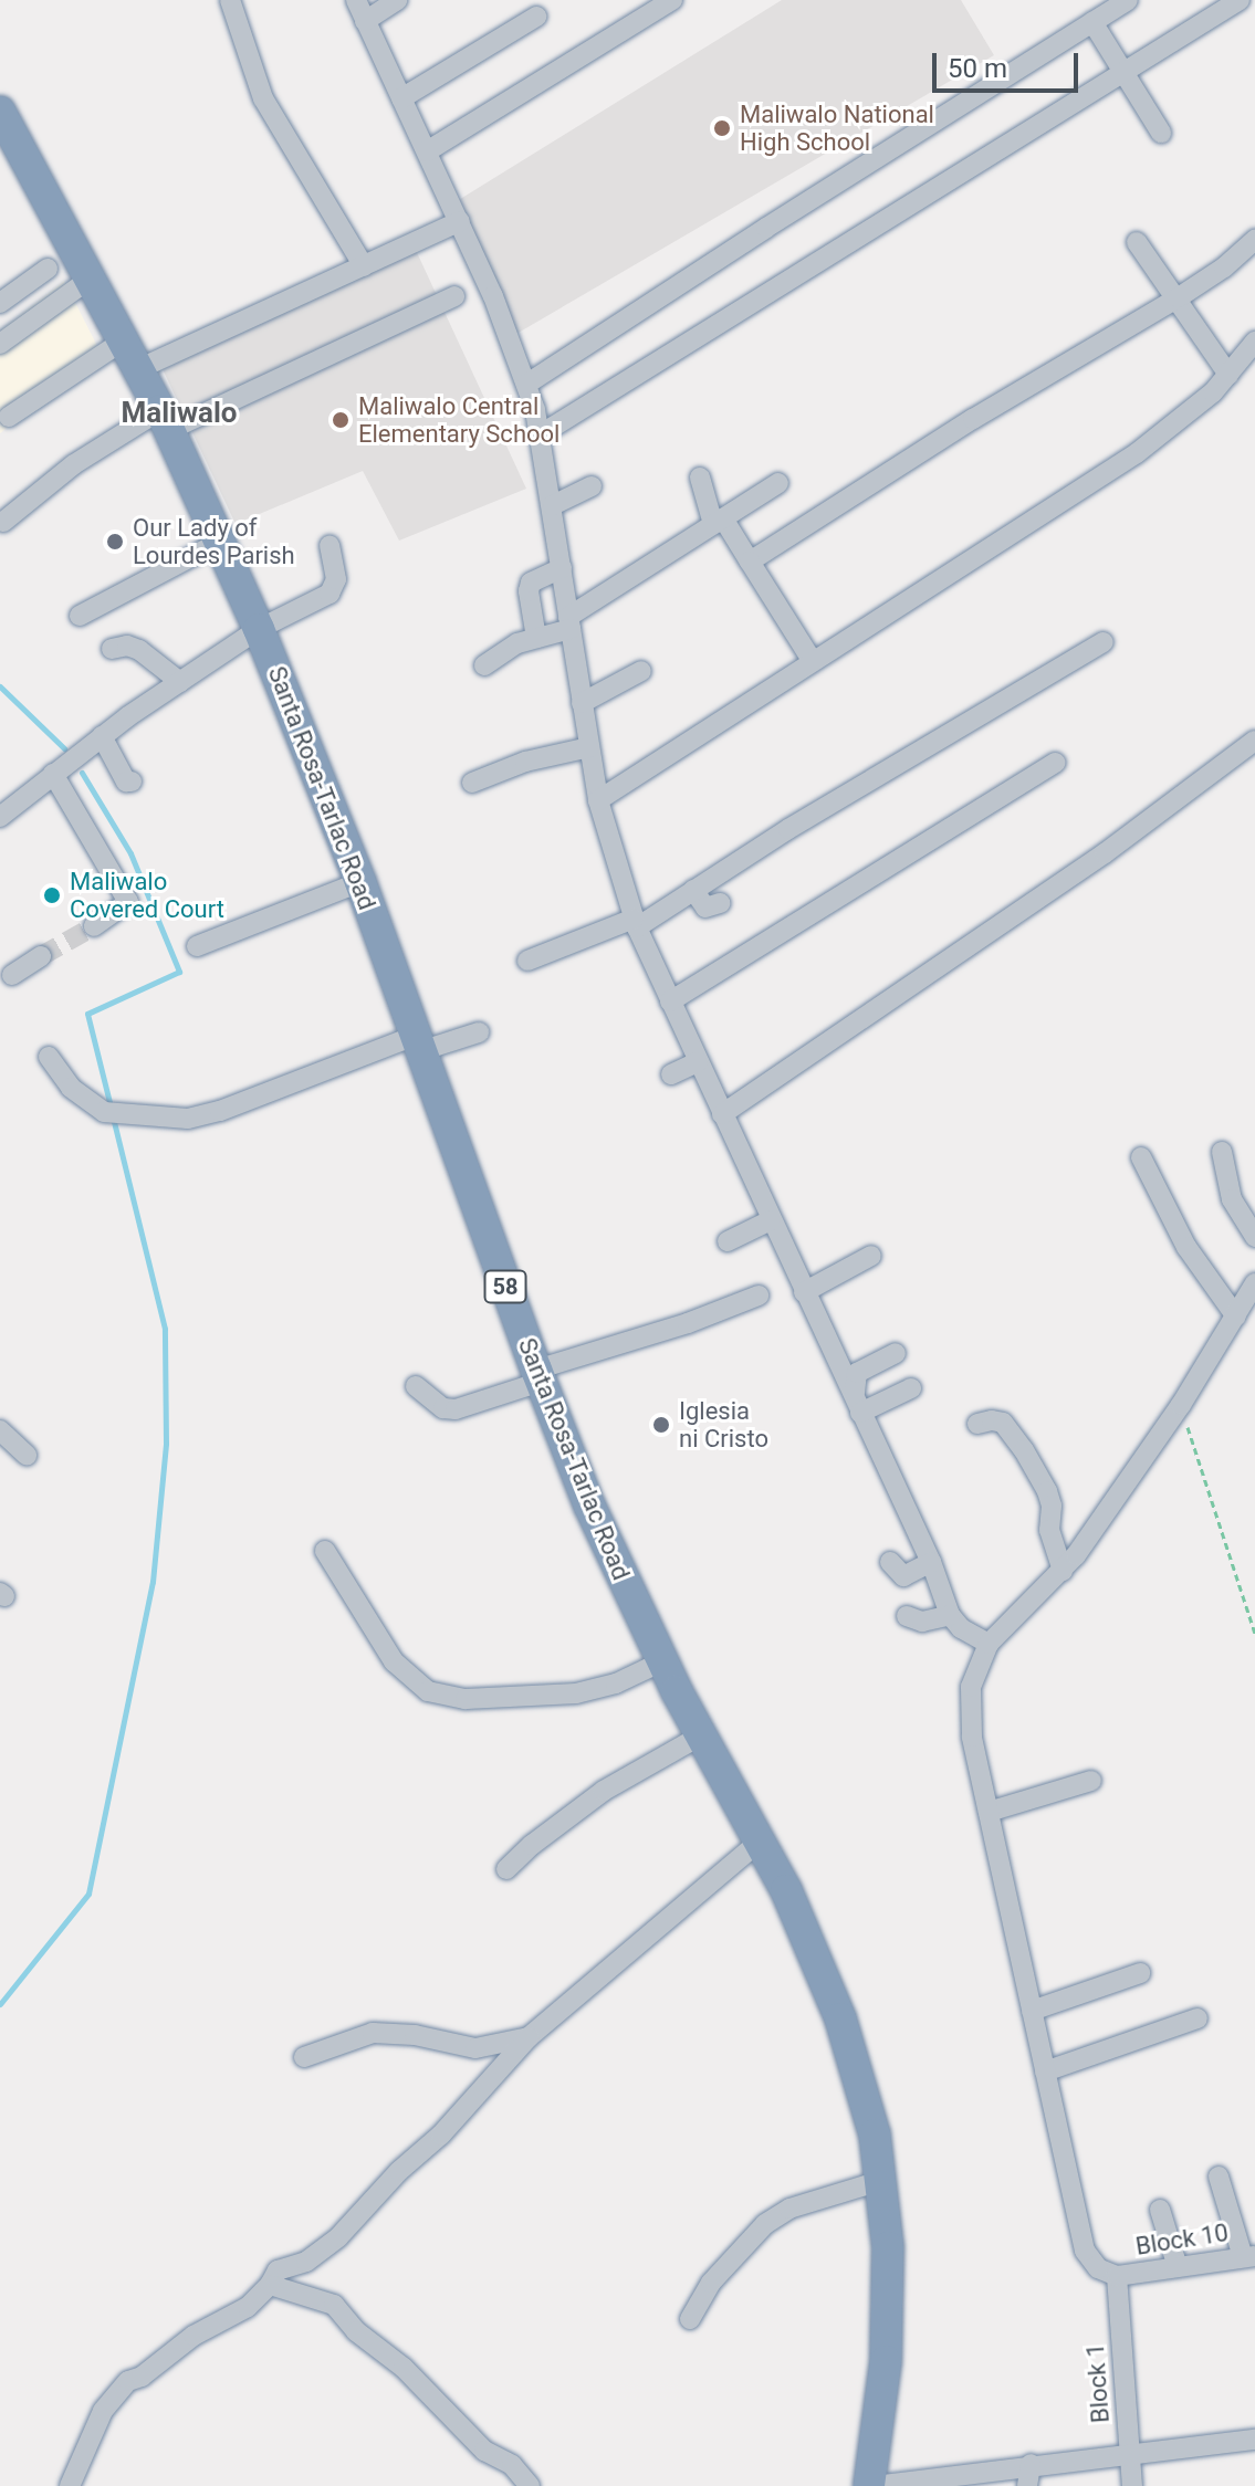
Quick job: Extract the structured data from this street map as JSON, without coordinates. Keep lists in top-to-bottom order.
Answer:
{
  "streets": {
    "highway": ["Santa Rosa-Tarlac Road", "58"],
    "street": ["Block 10", "Block 1"]
  },
  "crossings": [
    ["Block 10", "Block 1"]
  ],
  "districts": ["Maliwalo"],
  "places": [
    "Maliwalo National High School",
    "Maliwalo Central Elementary School",
    "Our Lady of Lourdes Parish",
    "Maliwalo Covered Court",
    "Iglesia ni Cristo"
  ],
  "scale_bar": "50 m"
}
